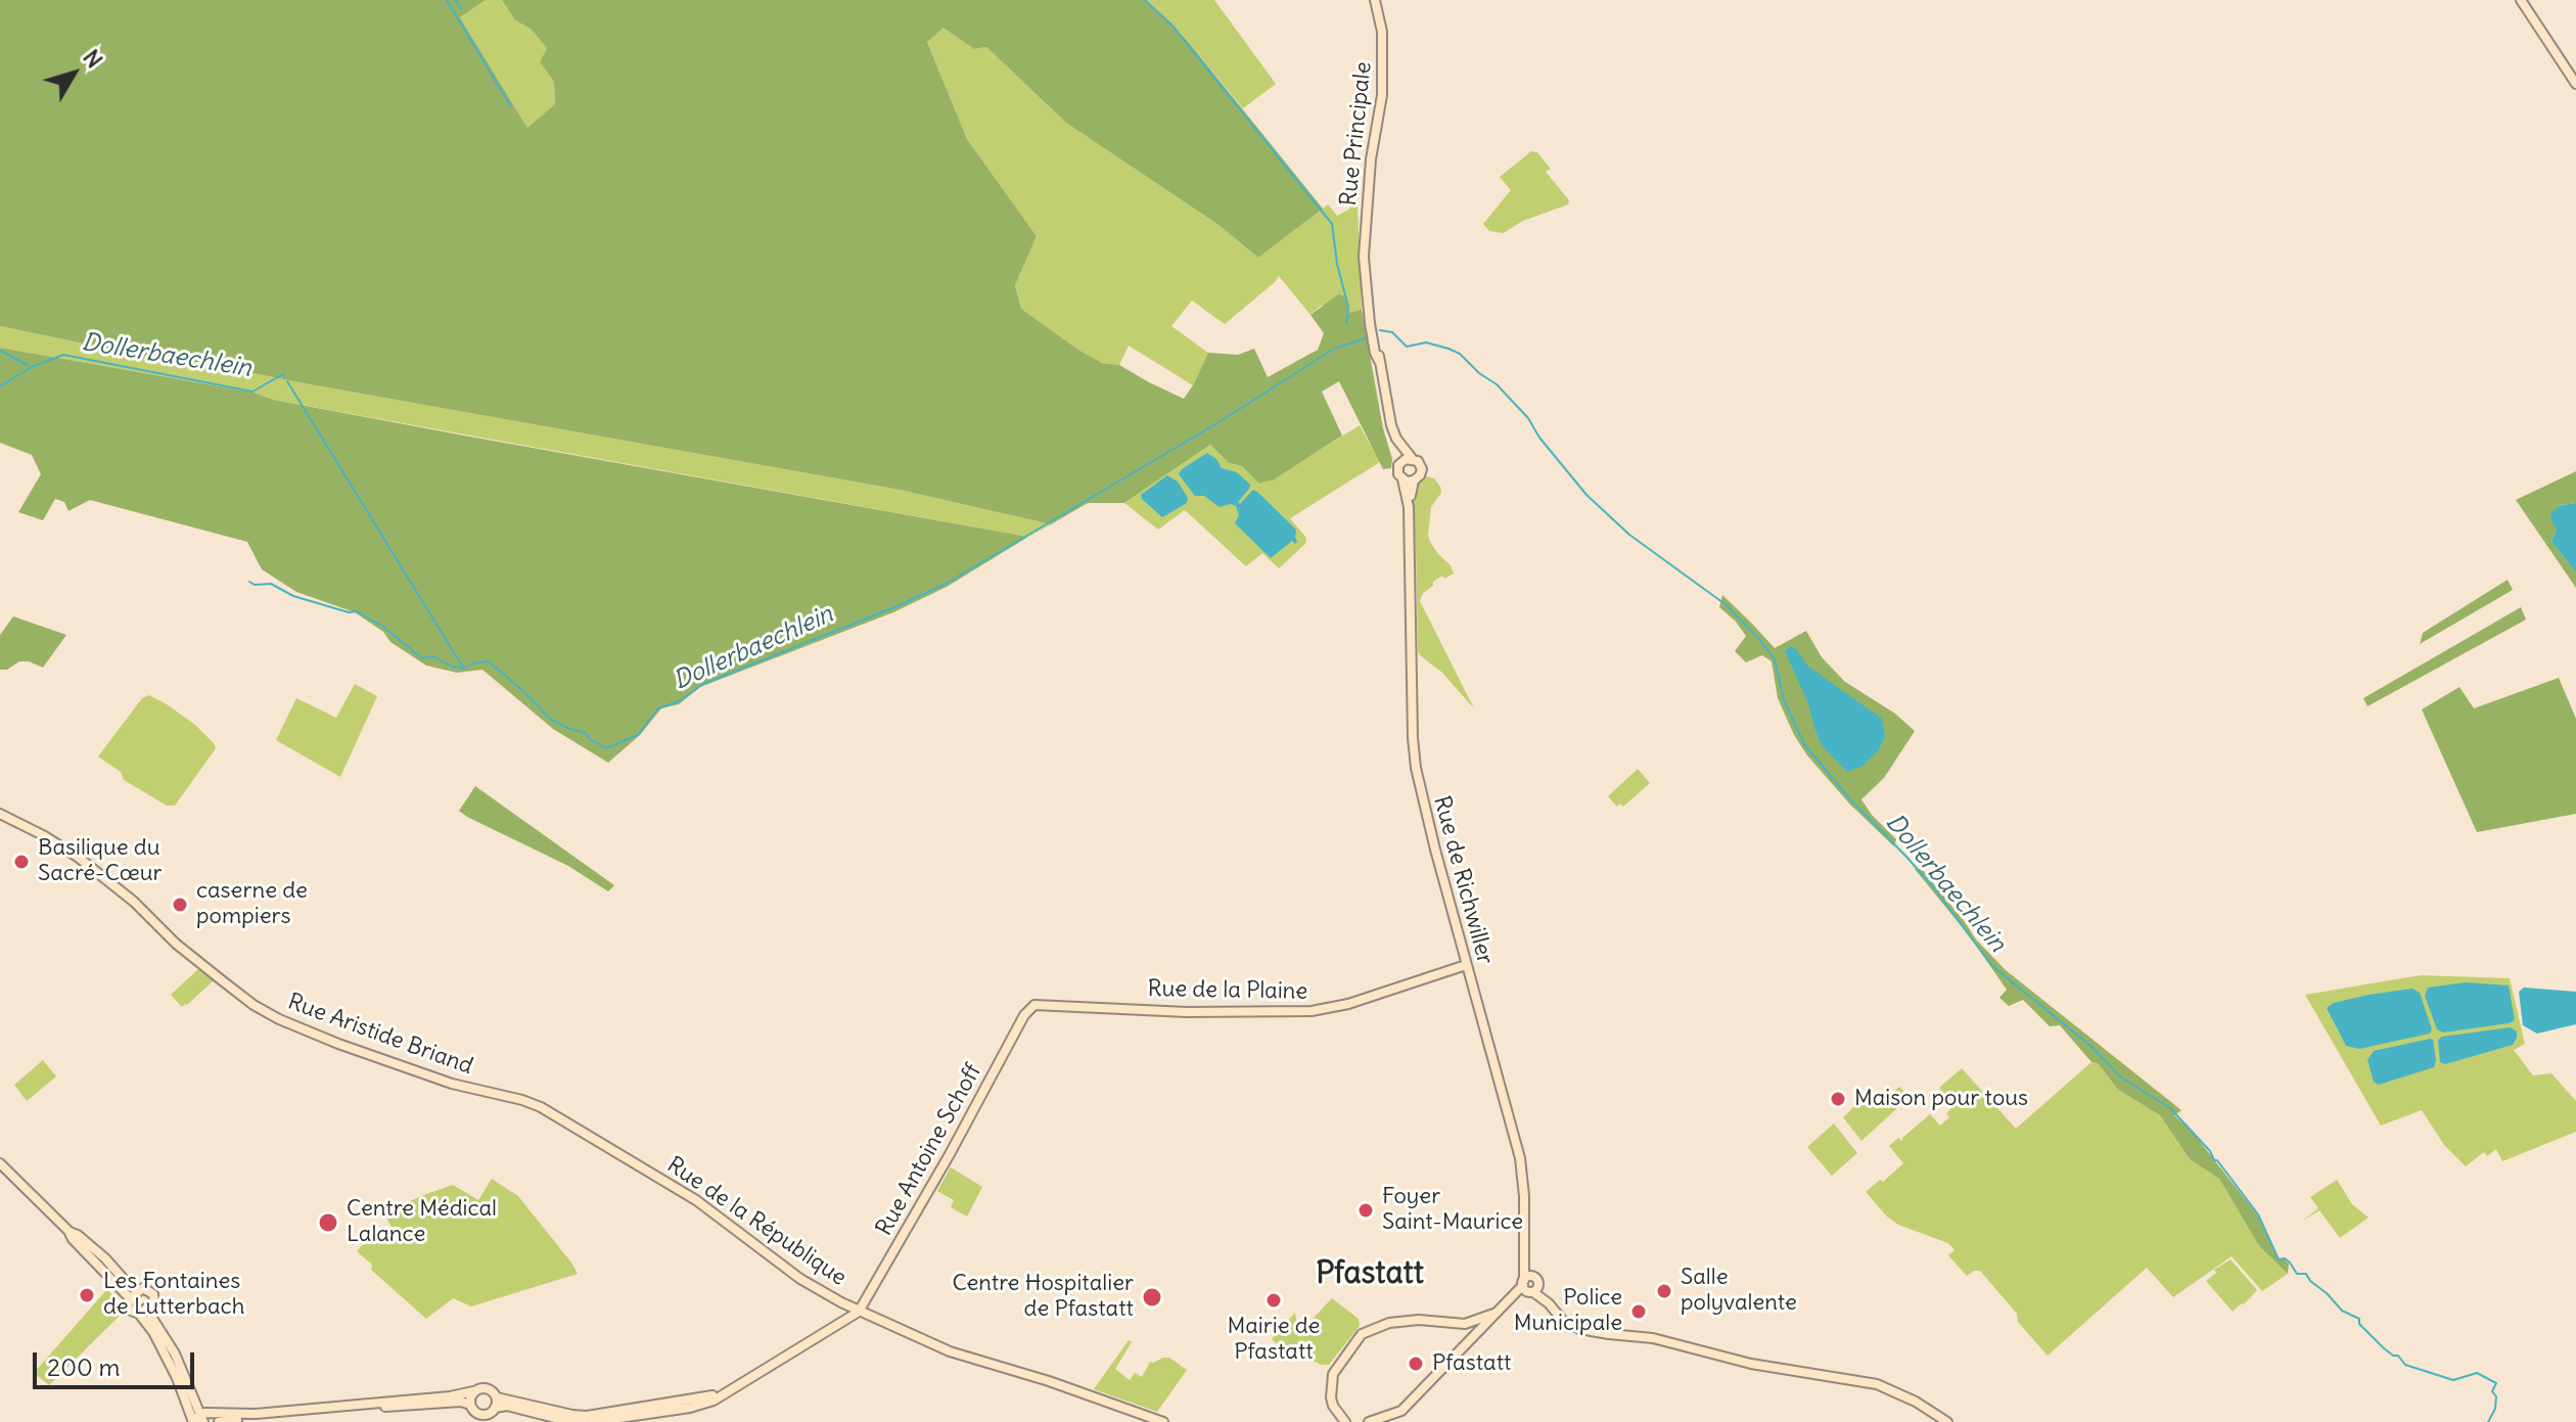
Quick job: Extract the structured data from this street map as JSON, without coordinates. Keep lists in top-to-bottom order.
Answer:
{
  "streets": {
    "main road": [
      "Rue Principale",
      "Rue de Richwiller",
      "Rue de la Plaine",
      "Rue Aristide Briand",
      "Rue Antoine Schoff",
      "Rue de la République"
    ]
  },
  "crossings": [
    ["Rue de Richwiller", "Rue de la Plaine"],
    ["Rue de la Plaine", "Rue Antoine Schoff"],
    ["Rue Aristide Briand", "Rue de la République"],
    ["Rue Antoine Schoff", "Rue de la République"]
  ],
  "districts": ["Pfastatt"],
  "water": ["Dollerbaechlein"],
  "places": [
    "Basilique du Sacré-Cœur",
    "caserne de pompiers",
    "Maison pour tous",
    "Foyer Saint-Maurice",
    "Centre Médical Lalance",
    "Salle polyvalente",
    "Les Fontaines de Lutterbach",
    "Centre Hospitalier de Pfastatt",
    "Mairie de Pfastatt",
    "Police Municipale",
    "Pfastatt"
  ],
  "scale_bar": "200 m",
  "north": "top right"
}
